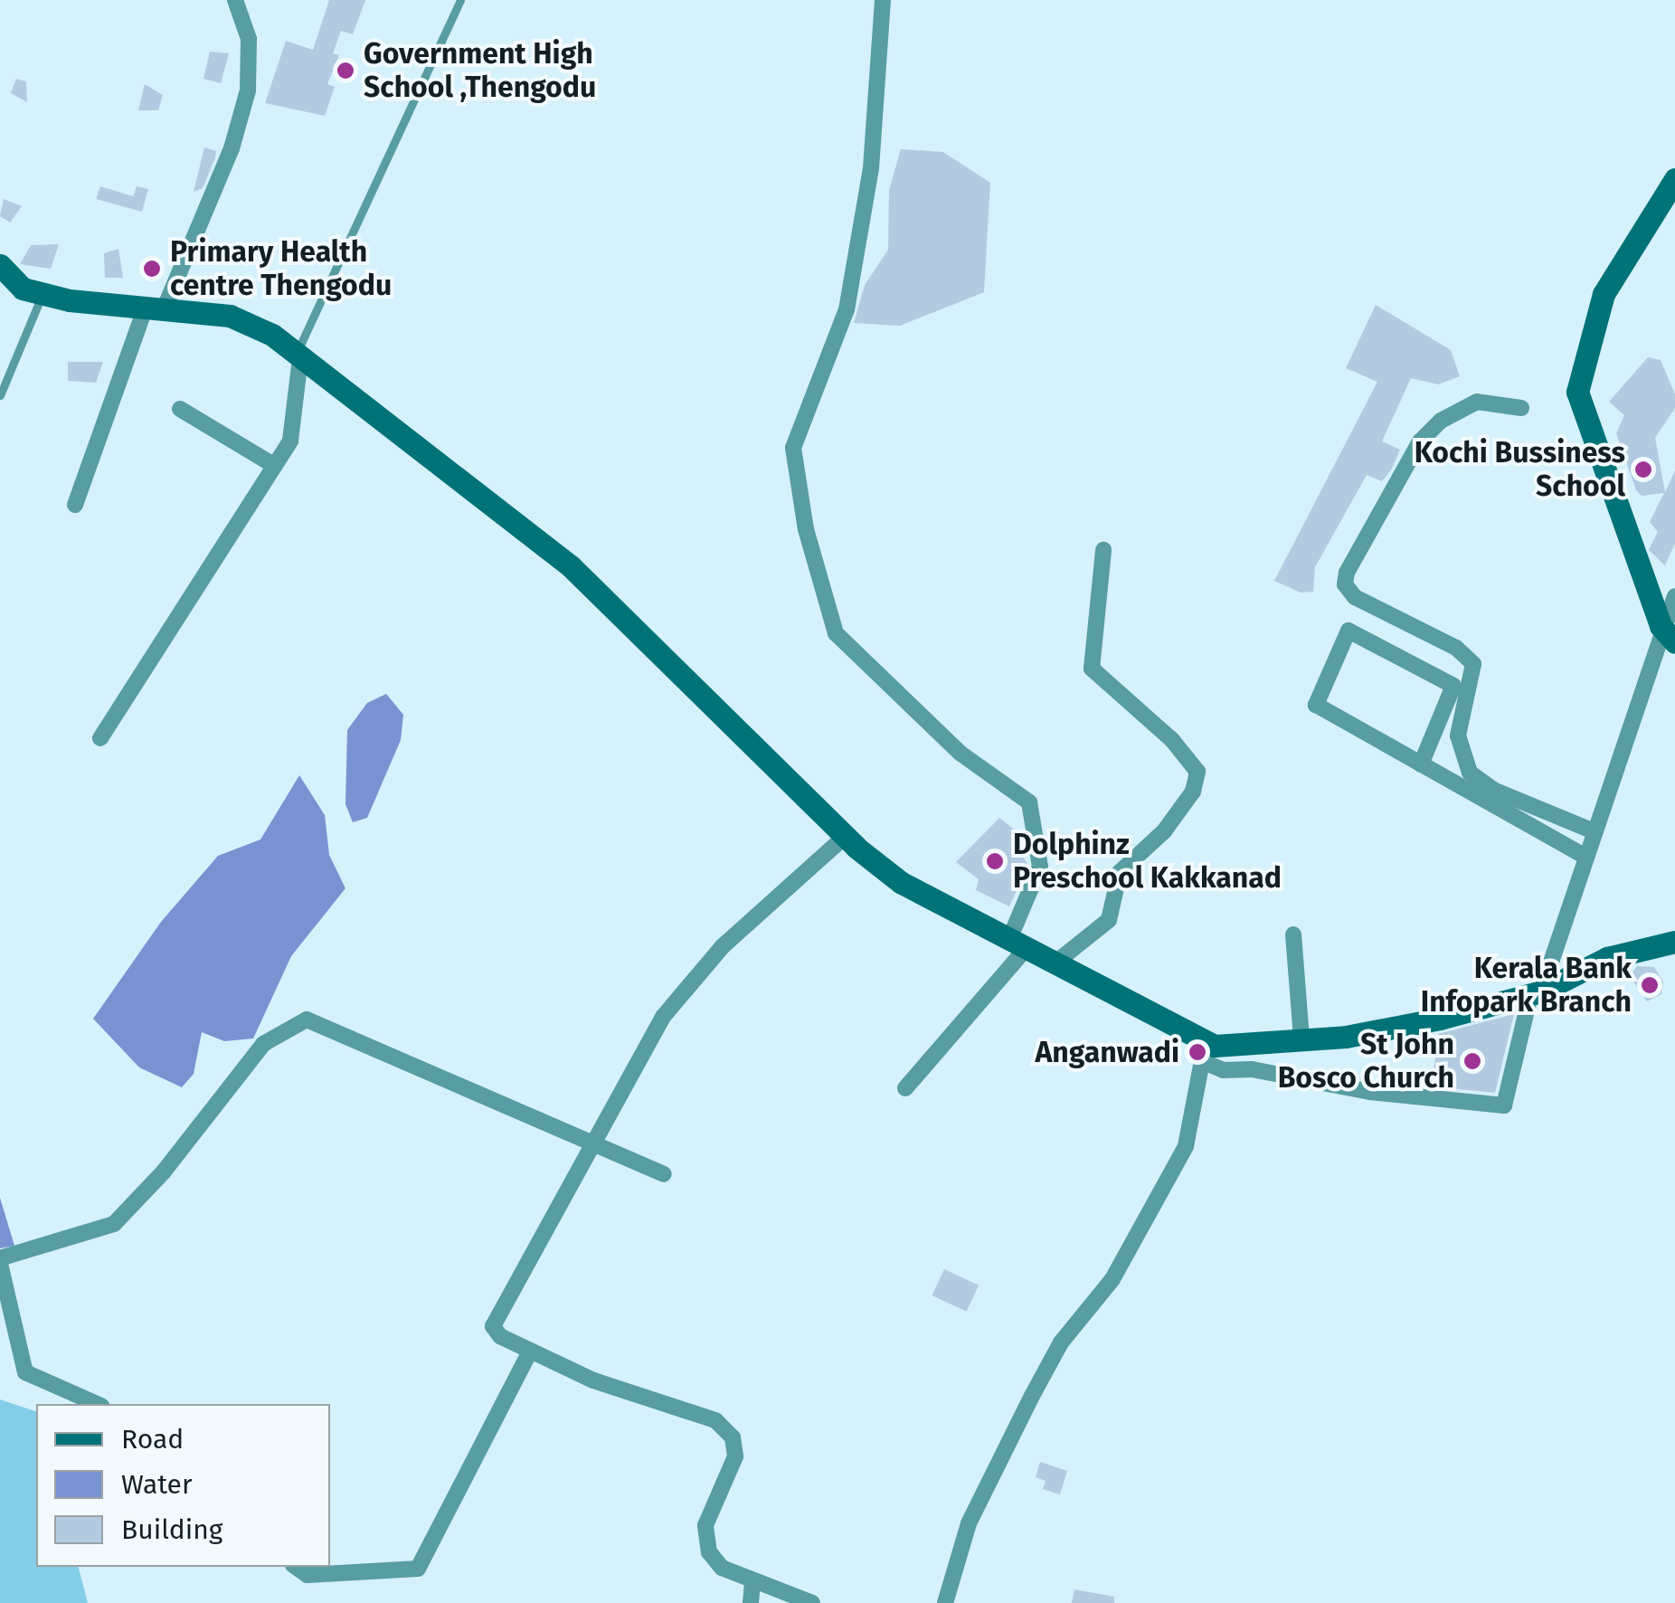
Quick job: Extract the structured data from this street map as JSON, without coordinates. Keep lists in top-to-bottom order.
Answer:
{
  "places": [
    "Government High School ,Thengodu",
    "Primary Health centre Thengodu",
    "Kochi Bussiness School",
    "Dolphinz Preschool Kakkanad",
    "Kerala Bank Infopark Branch",
    "Anganwadi",
    "St John Bosco Church"
  ],
  "legend": ["Road", "Water", "Building"]
}
